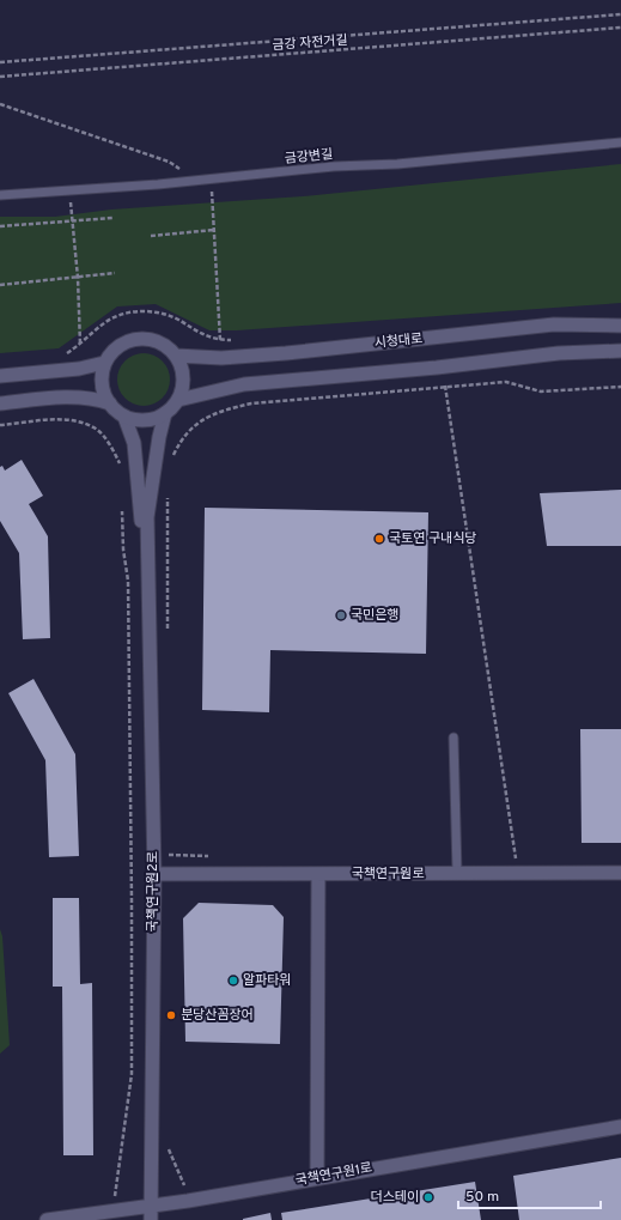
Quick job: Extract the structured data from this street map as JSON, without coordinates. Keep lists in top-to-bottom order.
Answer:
{
  "streets": {
    "street": [
      "시청대로",
      "국책연구원로",
      "국책연구원2로",
      "국책연구원1로"
    ],
    "lane": ["금강변길"],
    "path": ["금강 자전거길"]
  },
  "crossings": [
    ["국책연구원로", "국책연구원2로"],
    ["국책연구원2로", "국책연구원1로"]
  ],
  "places": [
    "국토연 구내식당",
    "국민은행",
    "알파타워",
    "분당산꼼장어",
    "더스테이"
  ],
  "scale_bar": "50 m"
}
